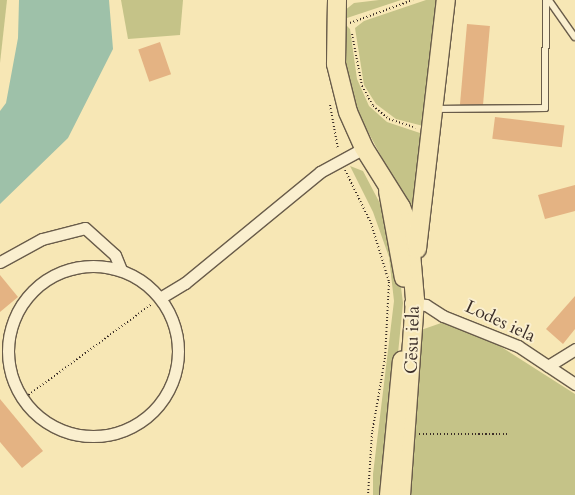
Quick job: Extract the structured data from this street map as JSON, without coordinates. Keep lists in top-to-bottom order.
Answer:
{
  "streets": {
    "main road": ["Cēsu iela"],
    "street": ["Lodes iela"]
  },
  "crossings": [
    ["Lodes iela", "Cēsu iela"]
  ]
}
